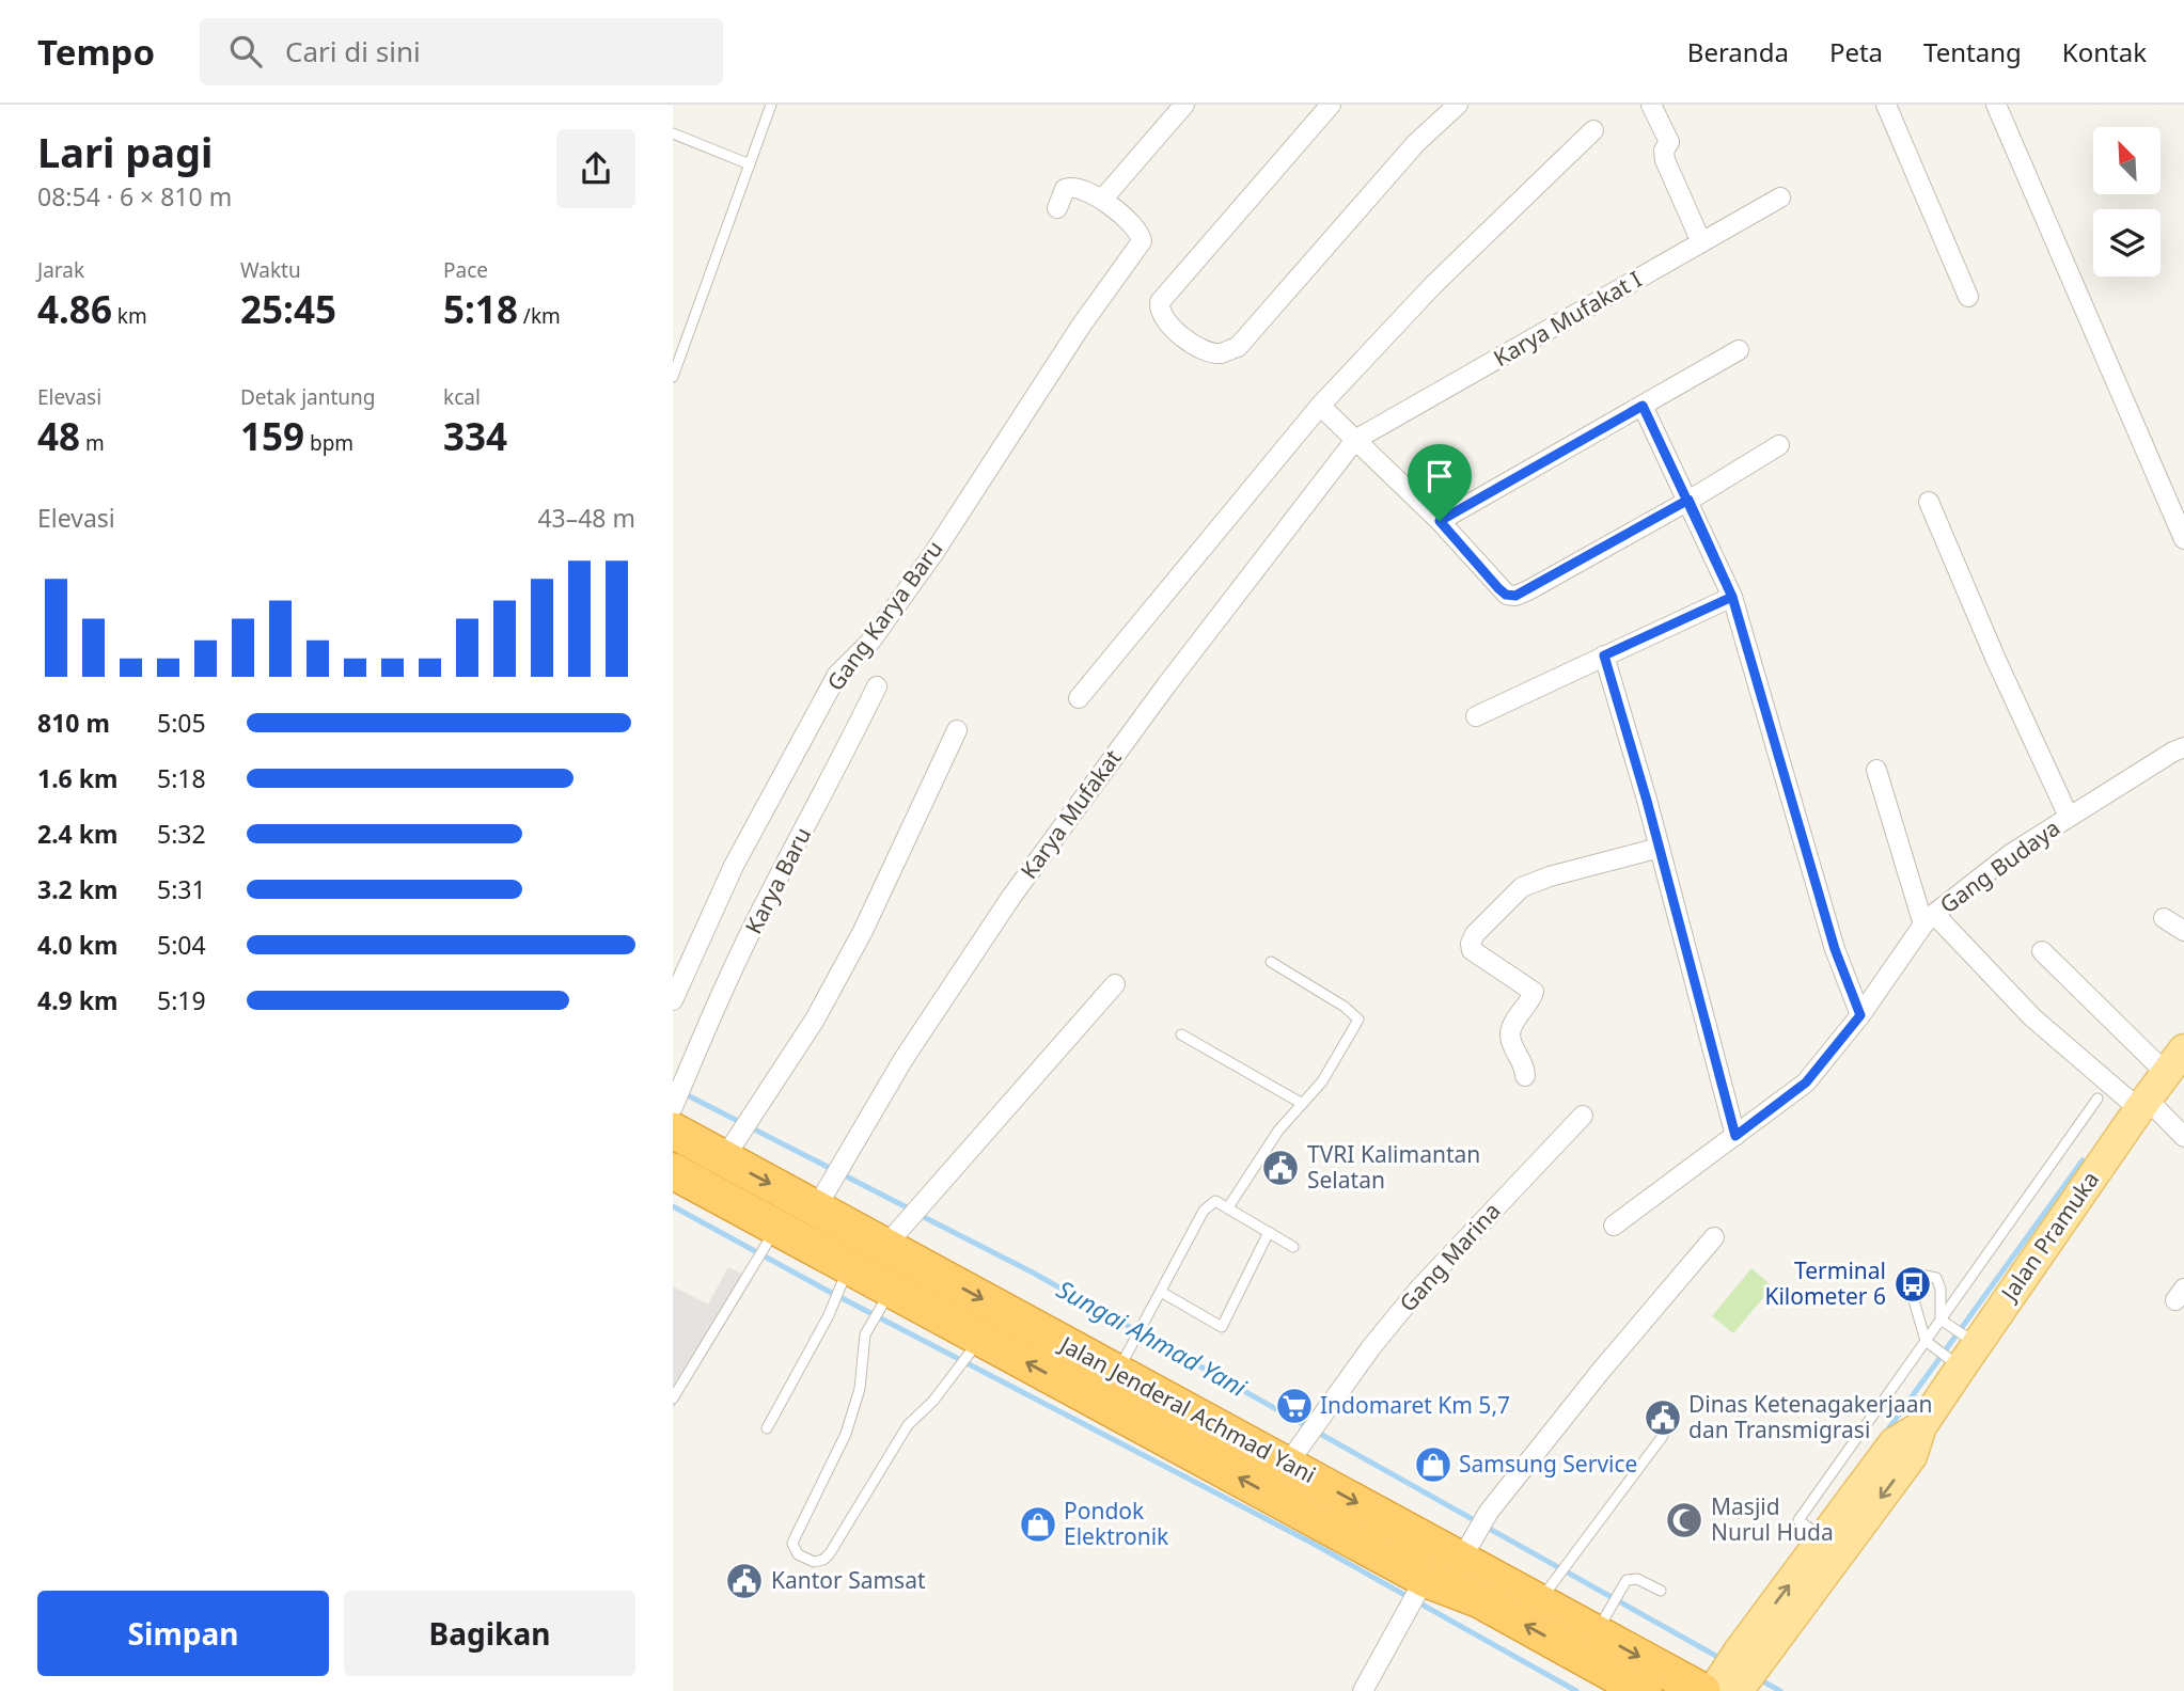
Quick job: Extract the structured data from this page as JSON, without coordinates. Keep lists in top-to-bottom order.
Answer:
{
  "streets": {
    "highway": ["Jalan Jenderal Achmad Yani"],
    "main road": ["Jalan Pramuka"],
    "street": [
      "Karya Mufakat I",
      "Gang Karya Baru",
      "Karya Mufakat",
      "Gang Budaya",
      "Karya Baru",
      "Gang Marina"
    ]
  },
  "crossings": [
    ["Karya Mufakat I", "Karya Mufakat"],
    ["Karya Mufakat", "Jalan Jenderal Achmad Yani"],
    ["Karya Baru", "Jalan Jenderal Achmad Yani"],
    ["Jalan Pramuka", "Jalan Jenderal Achmad Yani"],
    ["Gang Marina", "Jalan Jenderal Achmad Yani"]
  ],
  "water": ["Sungai Ahmad Yani"],
  "places": {
    "public building": ["TVRI Kalimantan Selatan", "Dinas Ketenagakerjaan dan Transmigrasi", "Kantor Samsat"],
    "bus stop": ["Terminal Kilometer 6"],
    "supermarket": ["Indomaret Km 5,7"],
    "shop": ["Samsung Service", "Pondok Elektronik"],
    "mosque": ["Masjid Nurul Huda"]
  },
  "north": "top left",
  "page": {
    "header": "Tempo",
    "search": "Cari di sini",
    "nav": [
      "Beranda",
      "Peta",
      "Tentang",
      "Kontak"
    ],
    "heading": ["Lari pagi", "08:54 · 6 × 810 m"],
    "stats": [
      ["Jarak", "4.86 km"],
      ["Waktu", "25:45"],
      ["Pace", "5:18 /km"],
      ["Elevasi", "48 m"],
      ["Detak jantung", "159 bpm"],
      ["kcal", "334"]
    ],
    "chart": ["Elevasi", "43–48 m"],
    "list": [
      {
        "name": "810 m",
        "note": "5:05"
      },
      {
        "name": "1.6 km",
        "note": "5:18"
      },
      {
        "name": "2.4 km",
        "note": "5:32"
      },
      {
        "name": "3.2 km",
        "note": "5:31"
      },
      {
        "name": "4.0 km",
        "note": "5:04"
      },
      {
        "name": "4.9 km",
        "note": "5:19"
      }
    ],
    "buttons": ["Simpan", "Bagikan"]
  }
}
